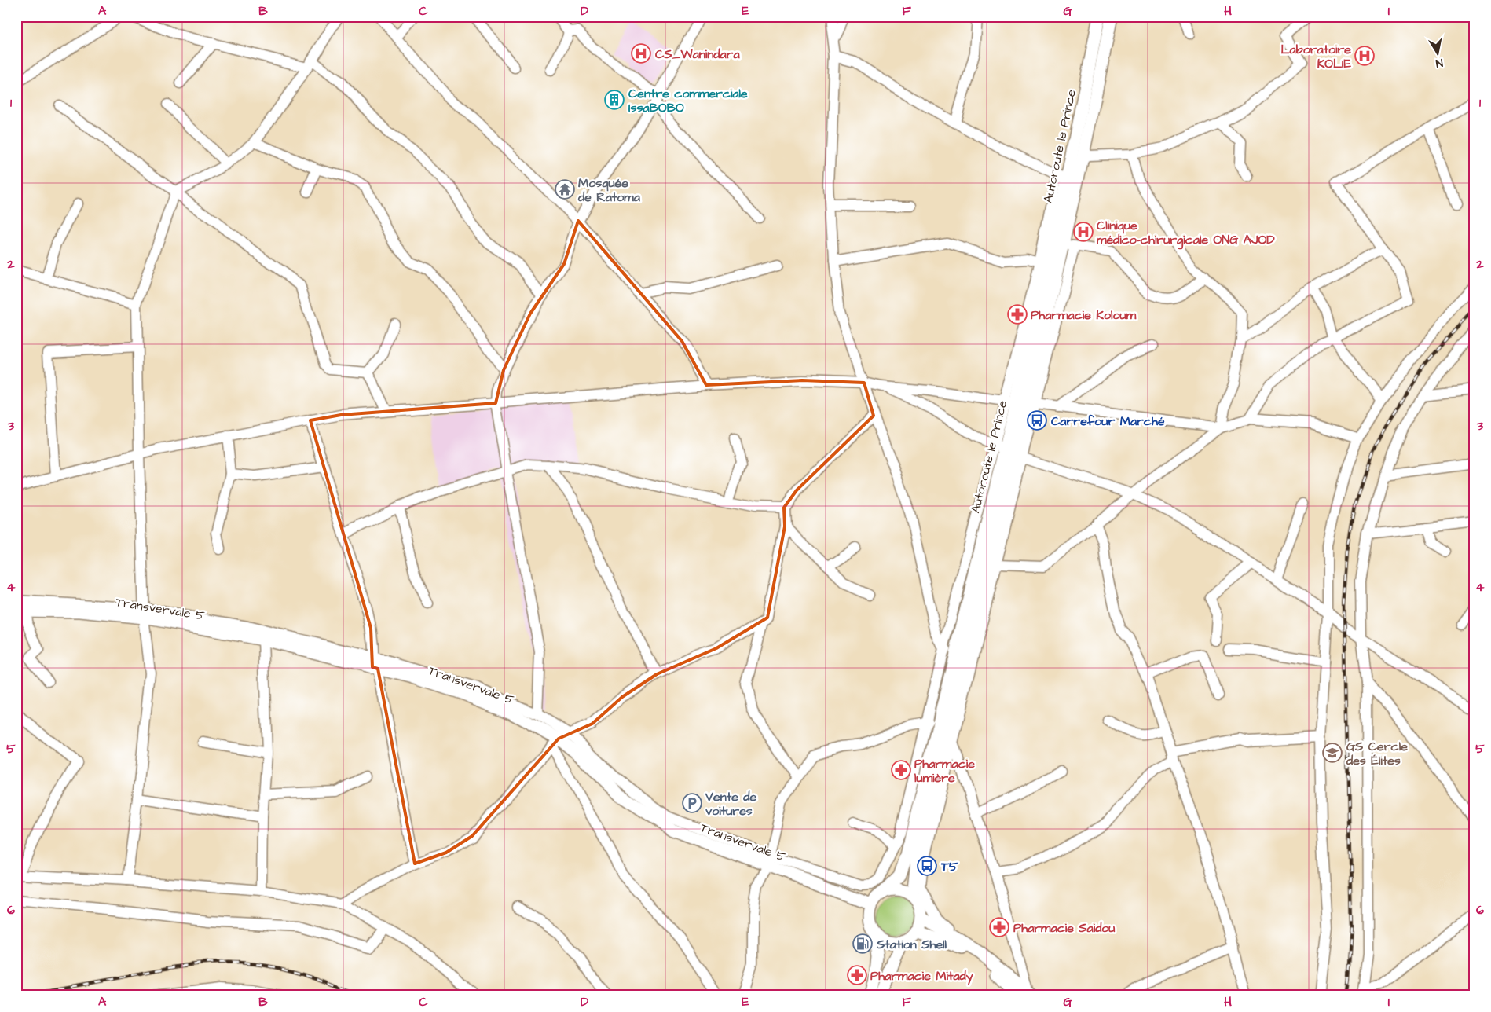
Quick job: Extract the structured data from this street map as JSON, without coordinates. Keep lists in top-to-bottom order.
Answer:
{
  "streets": {
    "main road": ["Autoroute le Prince", "Transvervale 5"]
  },
  "crossings": [
    ["Autoroute le Prince", "Transvervale 5"]
  ],
  "places": {
    "hospital": ["CS_Wanindara", "Laboratoire KOLIE", "Clinique médico-chirurgicale ONG AJOD"],
    "building": ["Centre commerciale IssaBOBO"],
    "temple": ["Mosquée de Ratoma"],
    "pharmacy": [
      "Pharmacie Koloum",
      "Pharmacie lumière",
      "Pharmacie Saidou",
      "Pharmacie Mitady"
    ],
    "bus stop": ["Carrefour Marché", "T5"],
    "school or university": ["GS Cercle des Élites"],
    "parking": ["Vente de voitures"],
    "fuel station": ["Station Shell"]
  },
  "north": "bottom",
  "grid": {
    "columns": [
      "A",
      "B",
      "C",
      "D",
      "E",
      "F",
      "G",
      "H",
      "I"
    ],
    "rows": [
      "1",
      "2",
      "3",
      "4",
      "5",
      "6"
    ]
  }
}
